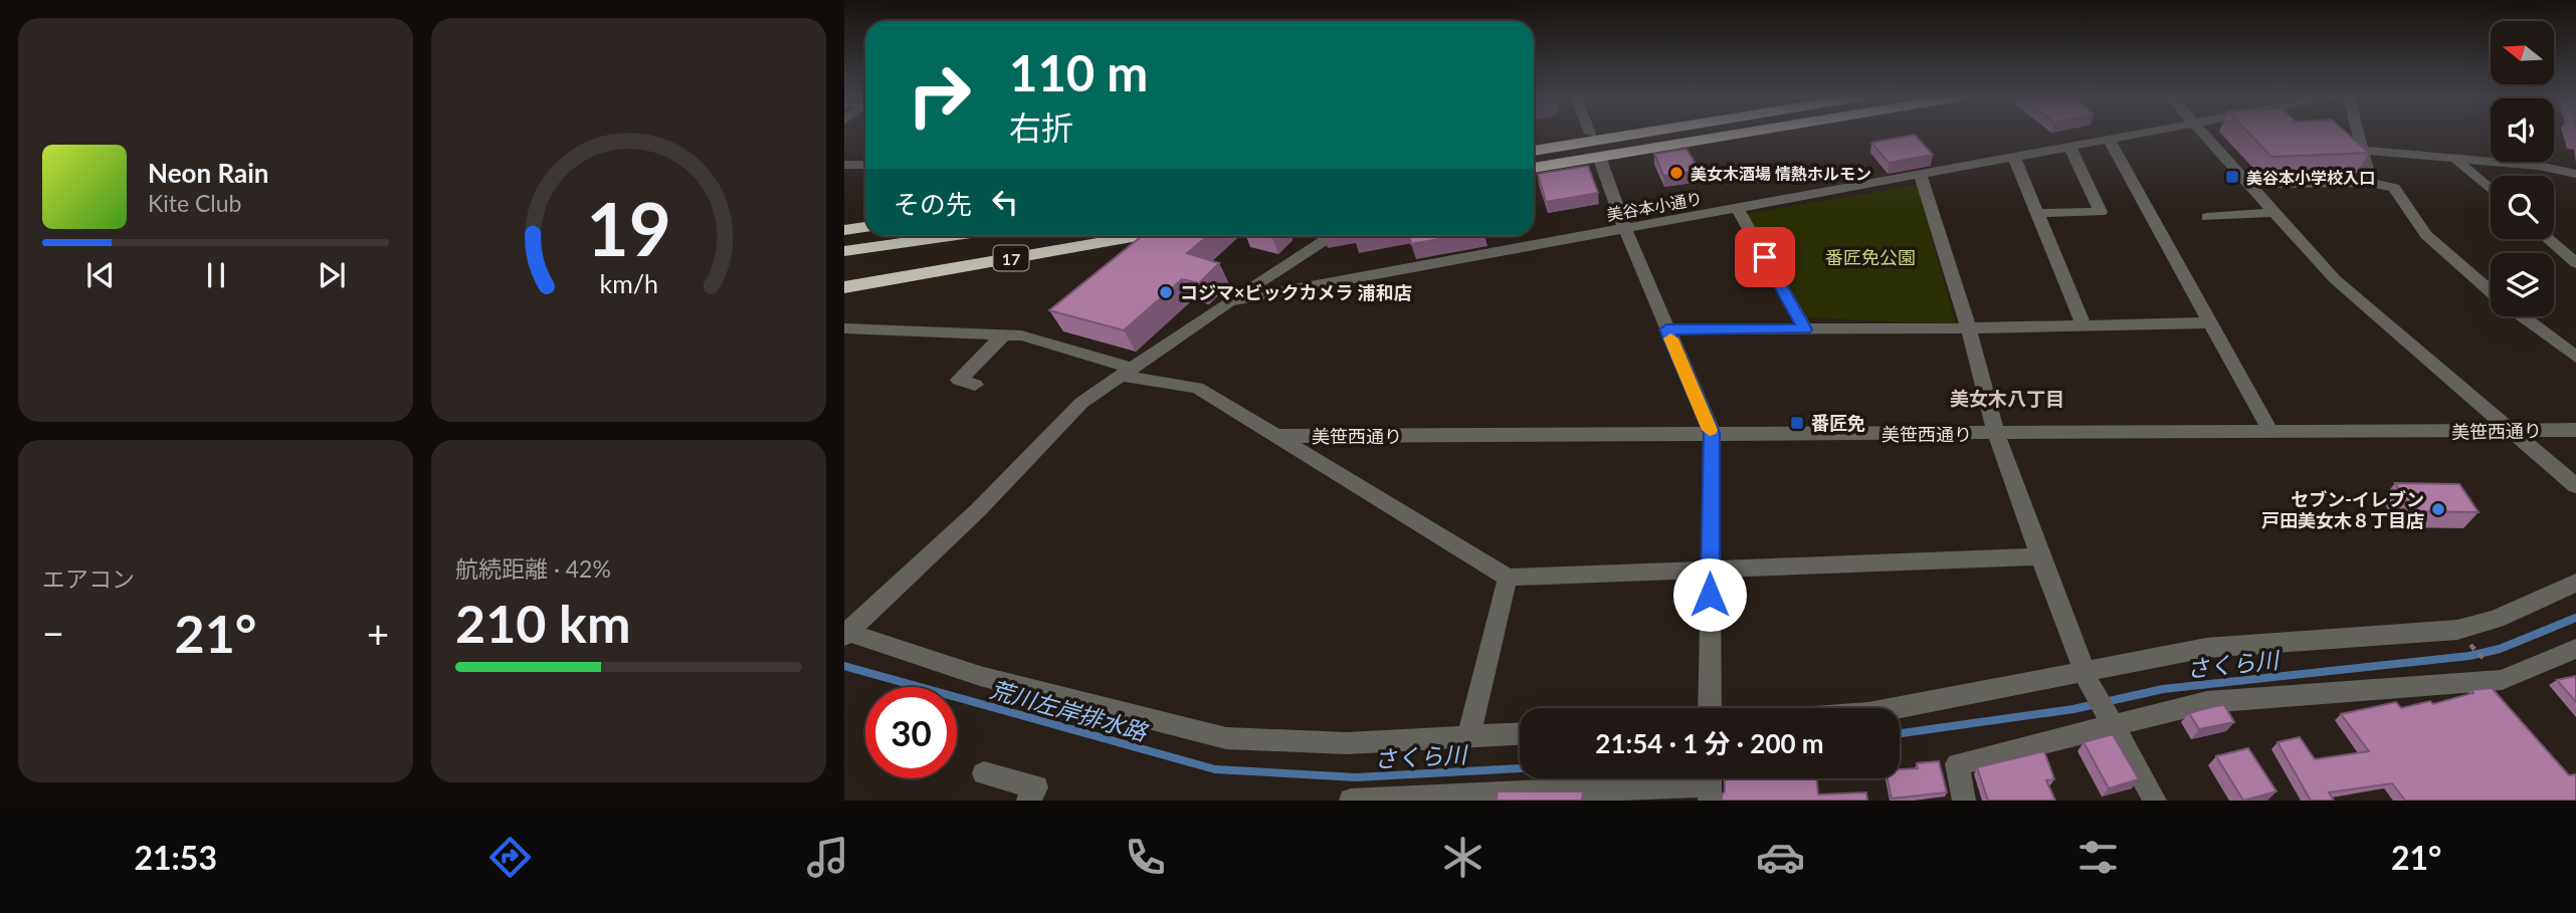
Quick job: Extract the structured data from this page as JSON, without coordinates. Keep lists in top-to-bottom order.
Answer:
{
  "streets": {
    "highway": ["17"],
    "street": ["美谷本小通り", "美笹西通り"]
  },
  "districts": ["美女木八丁目"],
  "water": ["さくら川", "荒川左岸排水路"],
  "parks": ["番匠免公園"],
  "places": {
    "other": ["美女木酒場 情熱ホルモン", "コジマ×ビックカメラ 浦和店", "セブン-イレブン 戸田美女木８丁目店"],
    "transit": ["美谷本小学校入口", "番匠免"]
  },
  "north": "left",
  "page": {
    "turn": ["110 m", "右折"],
    "song": ["Neon Rain", "Kite Club"],
    "then": "その先",
    "tile": [
      "エアコン",
      ["航続距離 · 42%", "210 km"]
    ],
    "heat": ["−", "21°", "+"],
    "limit": "30",
    "trip": "21:54 · 1 分 · 200 m",
    "tabs": ["21:53", "21°"],
    "gauge": ["19", "km/h"]
  }
}
